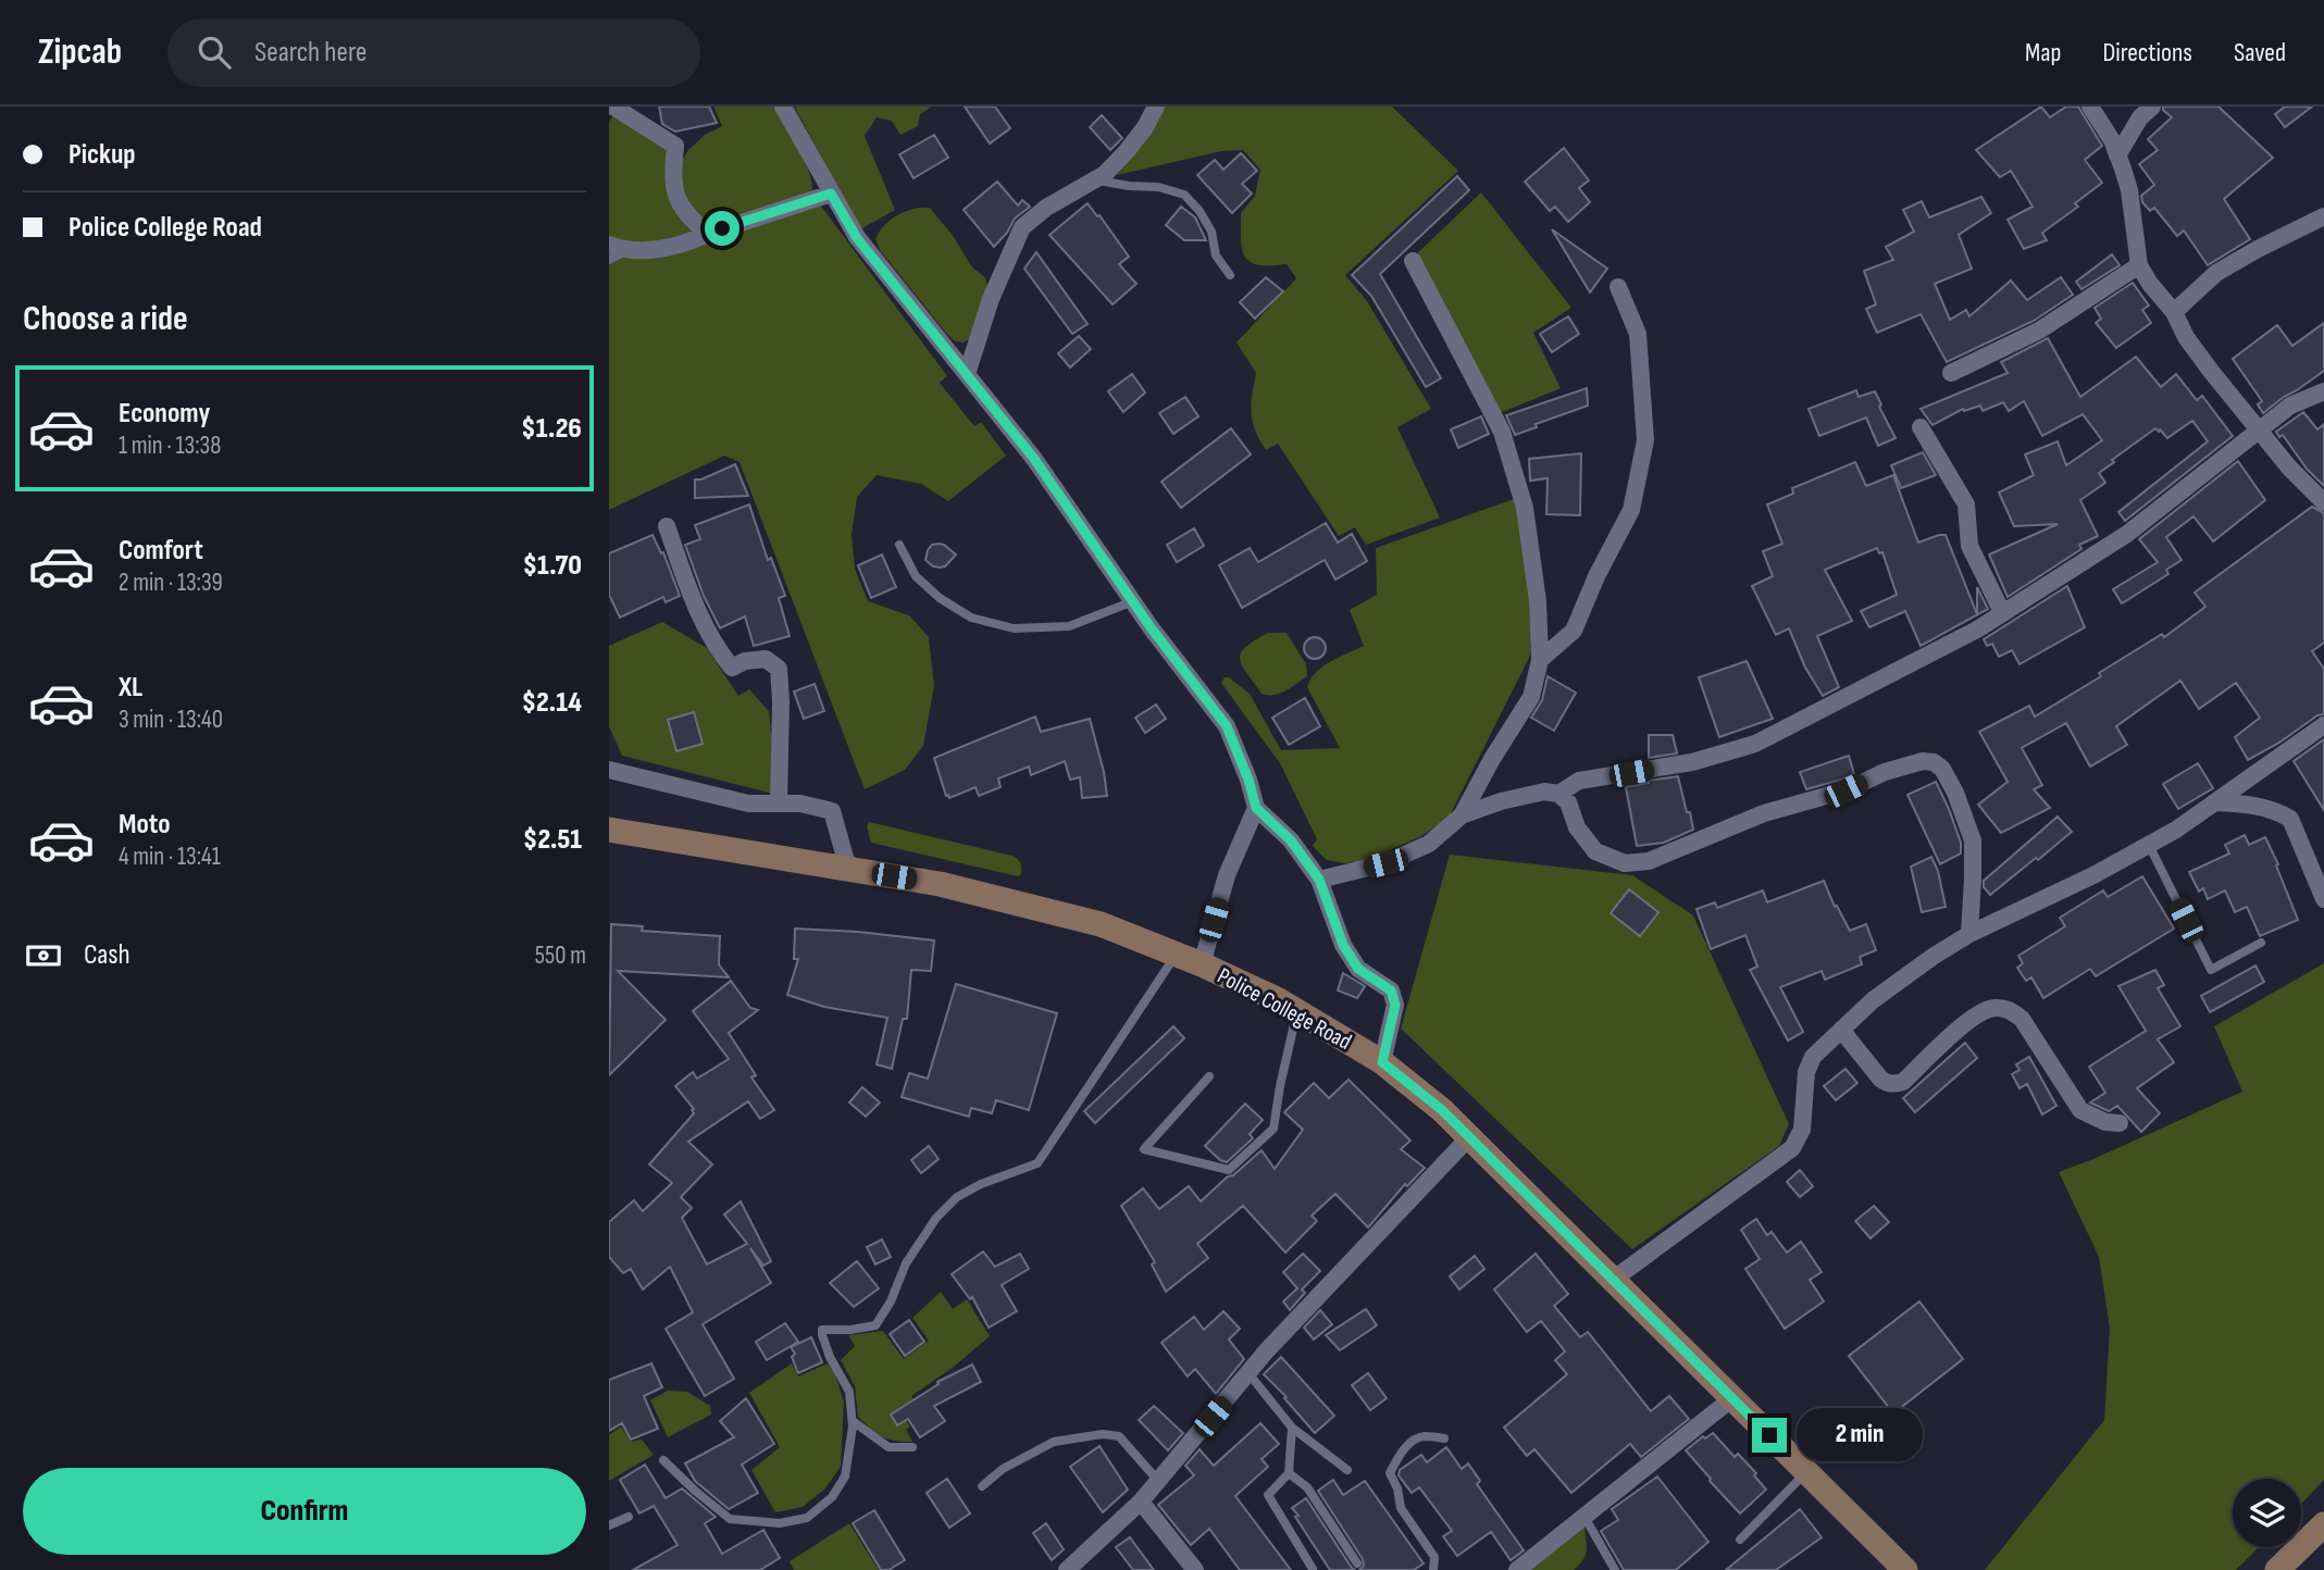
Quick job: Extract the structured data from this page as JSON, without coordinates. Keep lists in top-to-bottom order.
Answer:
{
  "streets": {
    "street": ["Police College Road"]
  },
  "page": {
    "header": "Zipcab",
    "search": "Search here",
    "nav": ["Map", "Directions", "Saved"],
    "banner": ["Pickup", "Police College Road"],
    "heading": "Choose a ride",
    "list": [
      {
        "name": "Economy",
        "note": "1 min · 13:38",
        "value": "$1.26"
      },
      {
        "name": "Comfort",
        "note": "2 min · 13:39",
        "value": "$1.70"
      },
      {
        "name": "XL",
        "note": "3 min · 13:40",
        "value": "$2.14"
      },
      {
        "name": "Moto",
        "note": "4 min · 13:41",
        "value": "$2.51"
      }
    ],
    "pay": ["Cash", "550 m"],
    "bubble": "2 min",
    "buttons": "Confirm"
  }
}
